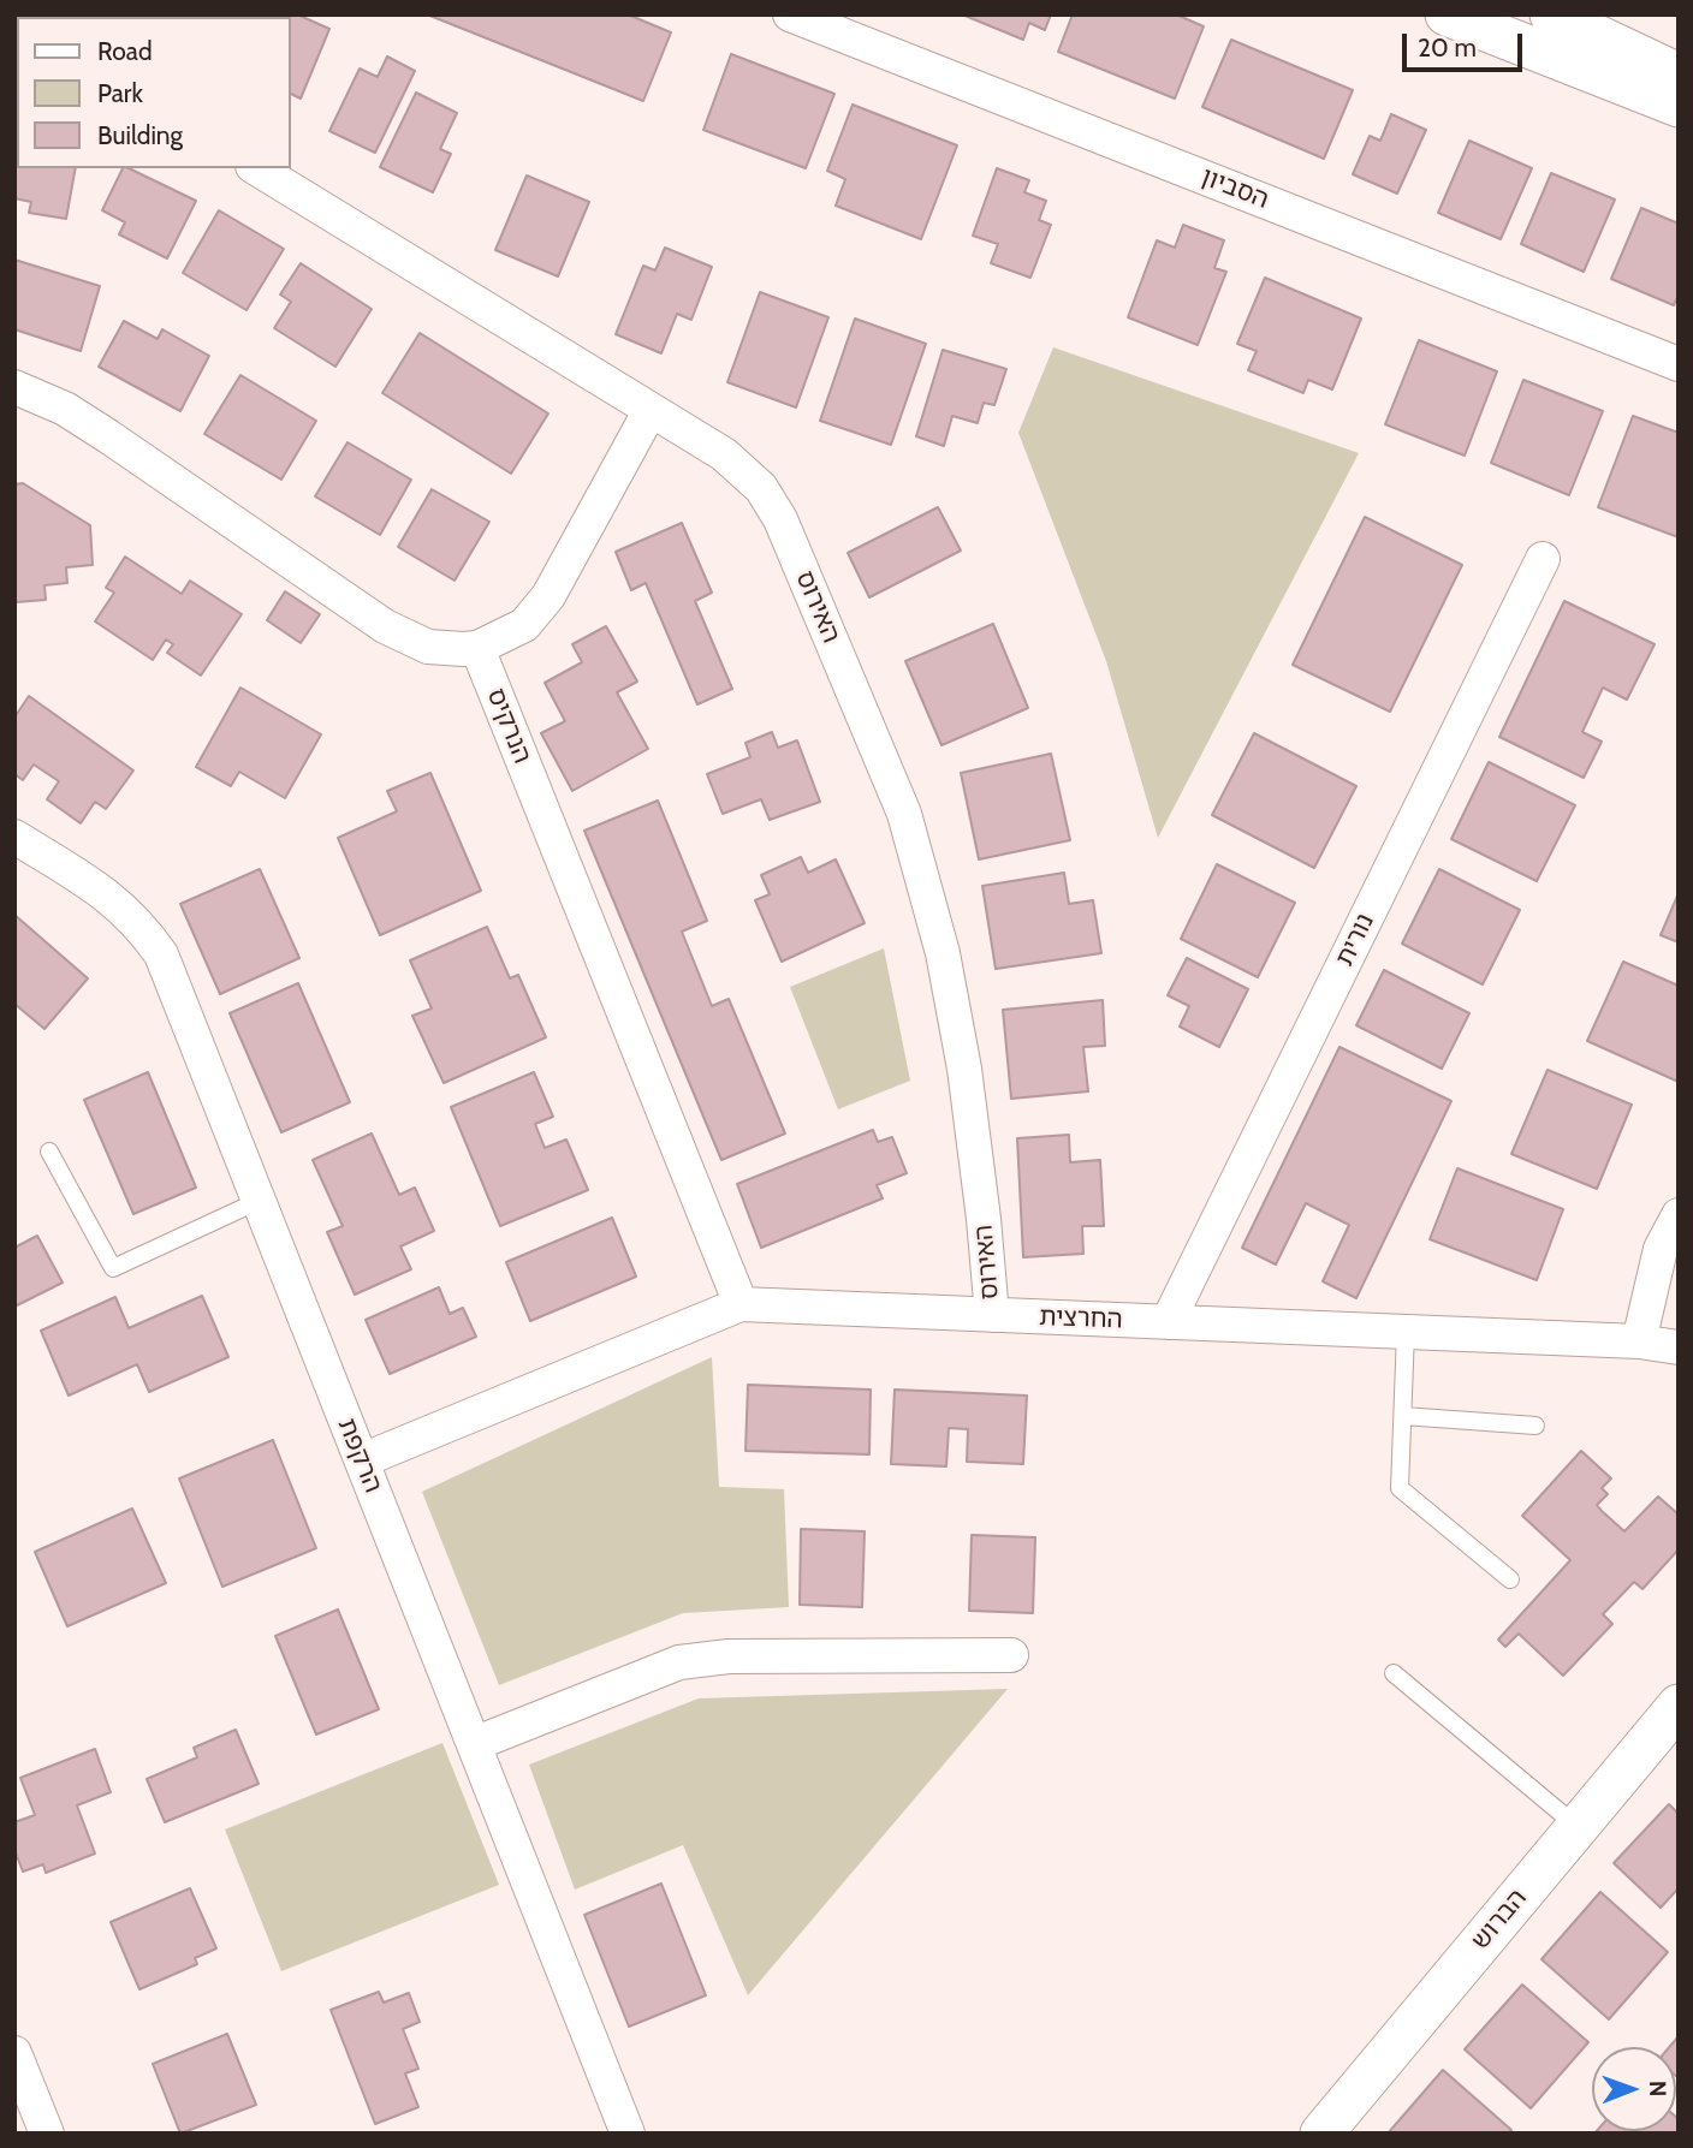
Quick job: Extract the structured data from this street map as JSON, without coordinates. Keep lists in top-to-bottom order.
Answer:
{
  "streets": {
    "street": [
      "הסביון",
      "האירוס",
      "הנרקיס",
      "נורית",
      "החרצית",
      "הרקפת",
      "הברוש"
    ]
  },
  "crossings": [
    ["האירוס", "החרצית"],
    ["הנרקיס", "החרצית"],
    ["נורית", "החרצית"],
    ["החרצית", "הרקפת"]
  ],
  "legend": ["Road", "Park", "Building"],
  "scale_bar": "20 m",
  "north": "right"
}
